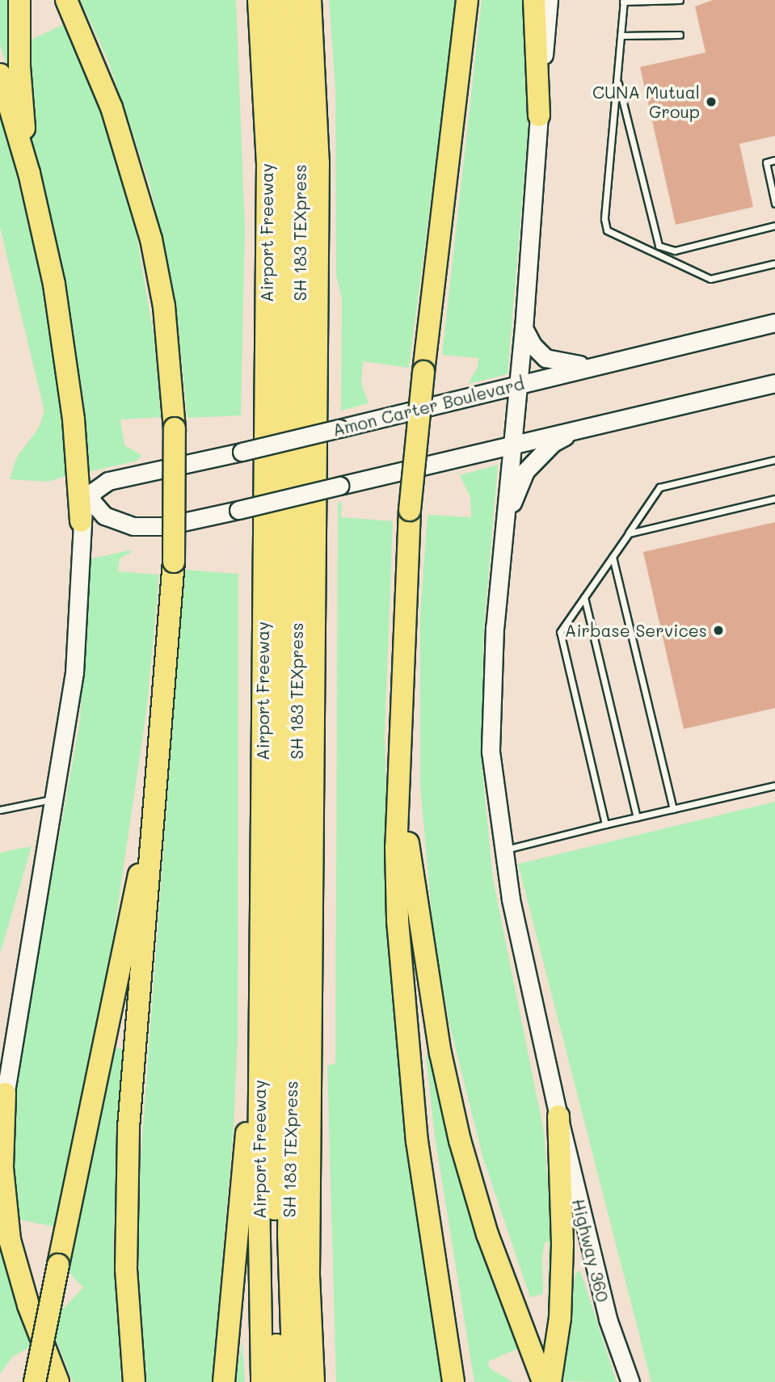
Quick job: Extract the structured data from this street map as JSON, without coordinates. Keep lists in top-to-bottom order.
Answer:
{
  "streets": {
    "highway": ["Airport Freeway", "SH 183 TEXpress"],
    "main road": ["Amon Carter Boulevard", "Highway 360"]
  },
  "places": ["CUNA Mutual Group", "Airbase Services"]
}
